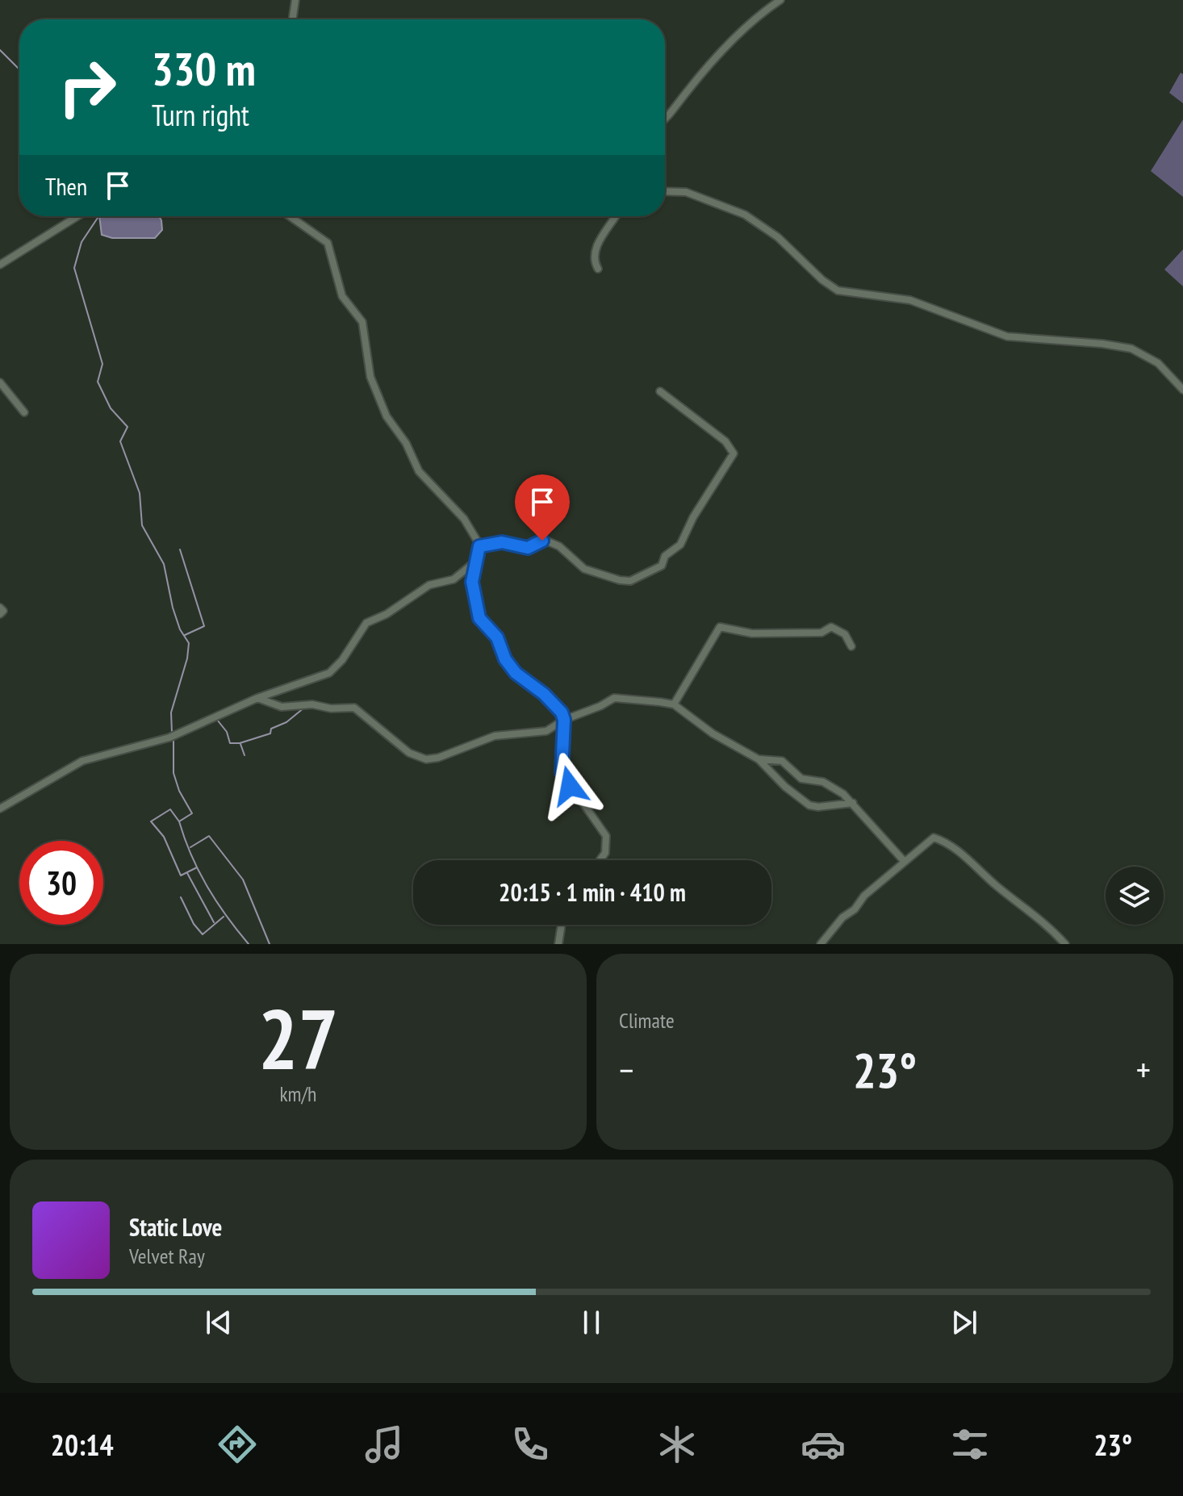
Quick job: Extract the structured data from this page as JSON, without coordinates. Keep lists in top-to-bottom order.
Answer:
{
  "page": {
    "turn": ["330 m", "Turn right"],
    "then": "Then",
    "limit": "30",
    "trip": "20:15 · 1 min · 410 m",
    "tile": [
      ["27", "km/h"],
      "Climate"
    ],
    "heat": ["−", "23°", "+"],
    "song": ["Static Love", "Velvet Ray"],
    "tabs": ["20:14", "23°"]
  }
}
